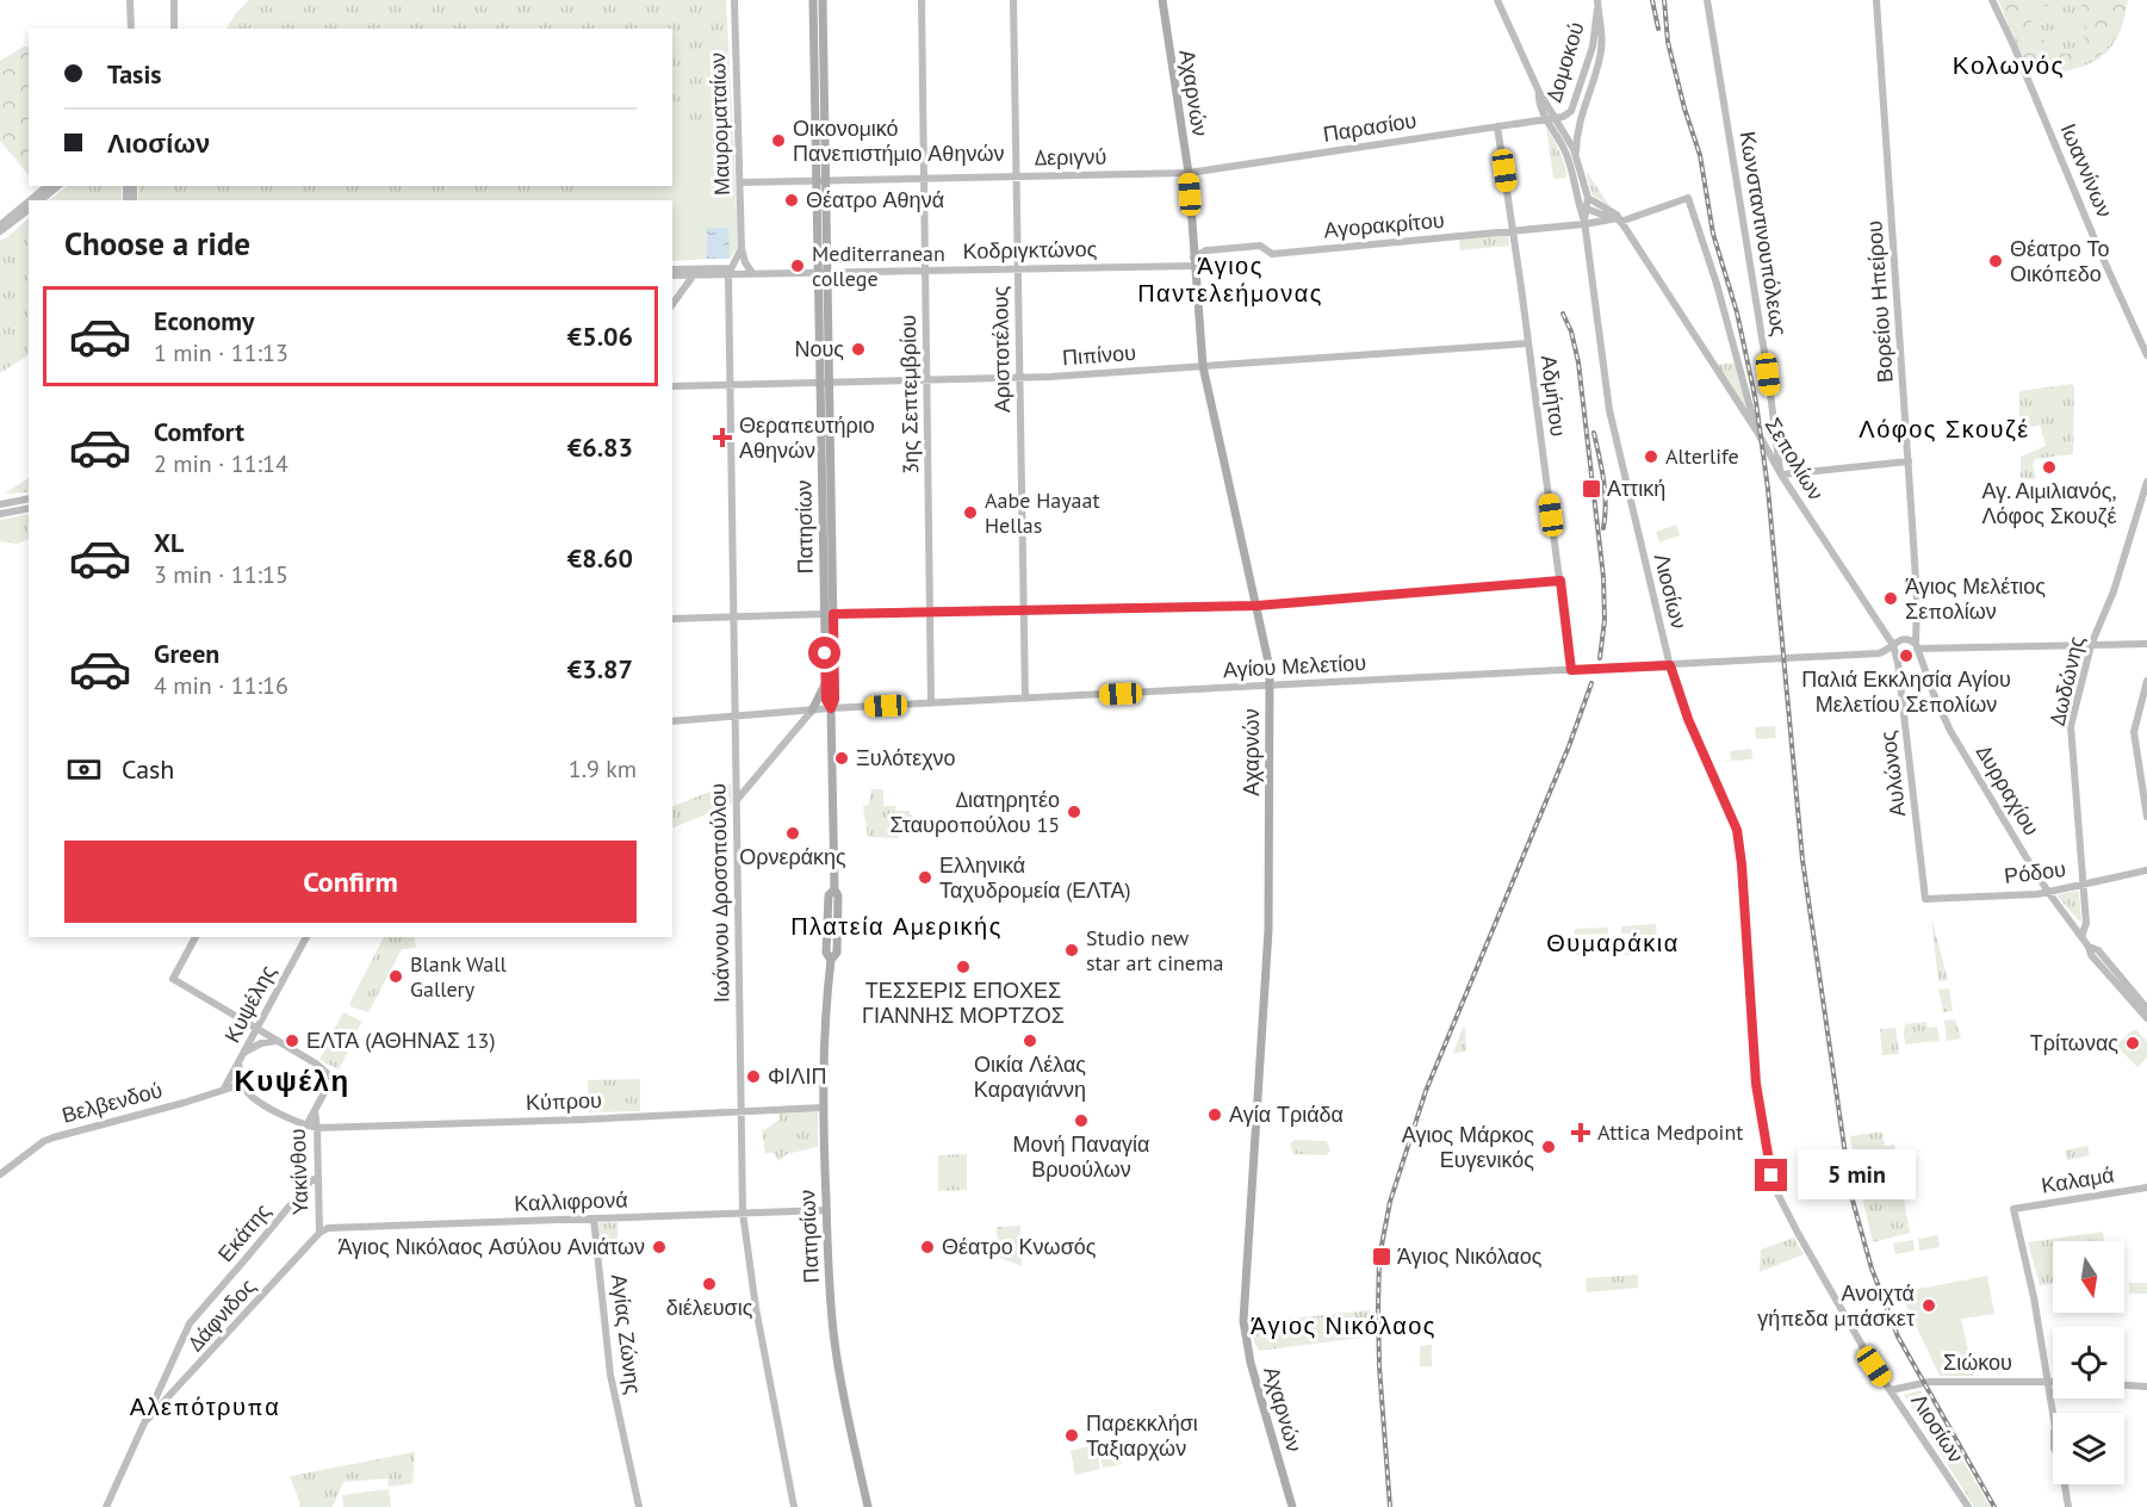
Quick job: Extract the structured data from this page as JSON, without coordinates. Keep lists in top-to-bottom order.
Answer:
{
  "streets": {
    "main road": ["Αχαρνών", "Πατησίων"],
    "street": [
      "Δομοκού",
      "Μαυροματαίων",
      "Παρασίου",
      "Δεριγνύ",
      "Ιωαννίνων",
      "Αγορακρίτου",
      "Κωνσταντινουπόλεως",
      "Κοδριγκτώνος",
      "Βορείου Ηπείρου",
      "Αριστοτέλους",
      "Πιπίνου",
      "3ης Σεπτεμβρίου",
      "Αδμήτου",
      "Σεπολίων",
      "Λιοσίων",
      "Αγίου Μελετίου",
      "Δωδώνης",
      "Αυλώνος",
      "Δυρραχίου",
      "Ρόδου",
      "Ιωάννου Δροσοπούλου",
      "Κυψέλης",
      "Κύπρου",
      "Βελβενδού",
      "Υακίνθου",
      "Καλαμά",
      "Καλλιφρονά",
      "Εκάτης",
      "Δάφνιδος",
      "Αγίας Ζώνης",
      "Σιώκου"
    ]
  },
  "crossings": [
    ["Δομοκού", "Παρασίου"],
    ["Δομοκού", "Λιοσίων"],
    ["Αχαρνών", "Παρασίου"],
    ["Αχαρνών", "Δεριγνύ"],
    ["Αχαρνών", "Αγορακρίτου"],
    ["Αχαρνών", "Κοδριγκτώνος"],
    ["Αχαρνών", "Πιπίνου"],
    ["Αχαρνών", "Αγίου Μελετίου"],
    ["Μαυροματαίων", "Δεριγνύ"],
    ["Μαυροματαίων", "Κοδριγκτώνος"],
    ["Μαυροματαίων", "Ιωάννου Δροσοπούλου"],
    ["Παρασίου", "Δεριγνύ"],
    ["Παρασίου", "Αδμήτου"],
    ["Παρασίου", "Λιοσίων"],
    ["Δεριγνύ", "Αριστοτέλους"],
    ["Δεριγνύ", "3ης Σεπτεμβρίου"],
    ["Δεριγνύ", "Πατησίων"],
    ["Αγορακρίτου", "Κοδριγκτώνος"],
    ["Αγορακρίτου", "Αδμήτου"],
    ["Αγορακρίτου", "Σεπολίων"],
    ["Αγορακρίτου", "Λιοσίων"],
    ["Κωνσταντινουπόλεως", "Σεπολίων"],
    ["Κοδριγκτώνος", "Αριστοτέλους"],
    ["Κοδριγκτώνος", "3ης Σεπτεμβρίου"],
    ["Κοδριγκτώνος", "Πατησίων"],
    ["Κοδριγκτώνος", "Ιωάννου Δροσοπούλου"],
    ["Βορείου Ηπείρου", "Αγίου Μελετίου"],
    ["Βορείου Ηπείρου", "Δυρραχίου"],
    ["Αριστοτέλους", "Πιπίνου"],
    ["Αριστοτέλους", "Αγίου Μελετίου"],
    ["Πιπίνου", "3ης Σεπτεμβρίου"],
    ["Πιπίνου", "Αδμήτου"],
    ["Πιπίνου", "Πατησίων"],
    ["Πιπίνου", "Ιωάννου Δροσοπούλου"],
    ["3ης Σεπτεμβρίου", "Αγίου Μελετίου"],
    ["Αδμήτου", "Αγίου Μελετίου"],
    ["Σεπολίων", "Λιοσίων"],
    ["Σεπολίων", "Αγίου Μελετίου"],
    ["Σεπολίων", "Αυλώνος"],
    ["Πατησίων", "Αγίου Μελετίου"],
    ["Πατησίων", "Κύπρου"],
    ["Πατησίων", "Καλλιφρονά"],
    ["Λιοσίων", "Αγίου Μελετίου"],
    ["Λιοσίων", "Σιώκου"],
    ["Αγίου Μελετίου", "Αυλώνος"],
    ["Αγίου Μελετίου", "Δυρραχίου"],
    ["Αγίου Μελετίου", "Ιωάννου Δροσοπούλου"],
    ["Δωδώνης", "Δυρραχίου"],
    ["Δωδώνης", "Ρόδου"],
    ["Αυλώνος", "Ρόδου"],
    ["Δυρραχίου", "Ρόδου"],
    ["Ιωάννου Δροσοπούλου", "Κύπρου"],
    ["Ιωάννου Δροσοπούλου", "Καλλιφρονά"],
    ["Κυψέλης", "Κύπρου"],
    ["Κυψέλης", "Βελβενδού"],
    ["Κυψέλης", "Υακίνθου"],
    ["Κύπρου", "Βελβενδού"],
    ["Κύπρου", "Υακίνθου"],
    ["Βελβενδού", "Υακίνθου"],
    ["Υακίνθου", "Καλλιφρονά"],
    ["Υακίνθου", "Εκάτης"],
    ["Υακίνθου", "Δάφνιδος"],
    ["Καλαμά", "Σιώκου"],
    ["Καλλιφρονά", "Δάφνιδος"],
    ["Καλλιφρονά", "Αγίας Ζώνης"],
    ["Εκάτης", "Δάφνιδος"]
  ],
  "districts": [
    "Κολωνός",
    "Άγιος Παντελεήμονας",
    "Λόφος Σκουζέ",
    "Πλατεία Αμερικής",
    "Θυμαράκια",
    "Κυψέλη",
    "Άγιος Νικόλαος",
    "Αλεπότρυπα"
  ],
  "places": {
    "other": [
      "Οικονομικό Πανεπιστήμιο Αθηνών",
      "Θέατρο Αθηνά",
      "Θέατρο Το Οικόπεδο",
      "Mediterranean college",
      "Νους",
      "Alterlife",
      "Αγ. Αιμιλιανός, Λόφος Σκουζέ",
      "Aabe Hayaat Hellas",
      "Άγιος Μελέτιος Σεπολίων",
      "Παλιά Εκκλησία Αγίου Μελετίου Σεπολίων",
      "Ξυλότεχνο",
      "Διατηρητέο Σταυροπούλου 15",
      "Ορνεράκης",
      "Ελληνικά Ταχυδρομεία (ΕΛΤΑ)",
      "Studio new star art cinema",
      "ΤΕΣΣΕΡΙΣ ΕΠΟΧΕΣ ΓΙΑΝΝΗΣ ΜΟΡΤΖΟΣ",
      "Blank Wall Gallery",
      "ΕΛΤΑ (ΑΘΗΝΑΣ 13)",
      "Οικία Λέλας Καραγιάννη",
      "Τρίτωνας",
      "ΦΙΛΙΠ",
      "Αγία Τριάδα",
      "Μονή Παναγία Βρυούλων",
      "Αγιος Μάρκος Ευγενικός",
      "Άγιος Νικόλαος Ασύλου Ανιάτων",
      "Θέατρο Κνωσός",
      "διέλευσις",
      "Ανοιχτά γήπεδα μπάσκετ",
      "Παρεκκλήσι Ταξιαρχών"
    ],
    "health": ["Θεραπευτήριο Αθηνών", "Attica Medpoint"],
    "transit": ["Αττική", "Άγιος Νικόλαος"]
  },
  "north": "bottom",
  "page": {
    "banner": ["Tasis", "Λιοσίων"],
    "heading": "Choose a ride",
    "list": [
      {
        "name": "Economy",
        "note": "1 min · 11:13",
        "value": "€5.06"
      },
      {
        "name": "Comfort",
        "note": "2 min · 11:14",
        "value": "€6.83"
      },
      {
        "name": "XL",
        "note": "3 min · 11:15",
        "value": "€8.60"
      },
      {
        "name": "Green",
        "note": "4 min · 11:16",
        "value": "€3.87"
      }
    ],
    "pay": ["Cash", "1.9 km"],
    "buttons": "Confirm",
    "bubble": "5 min"
  }
}
